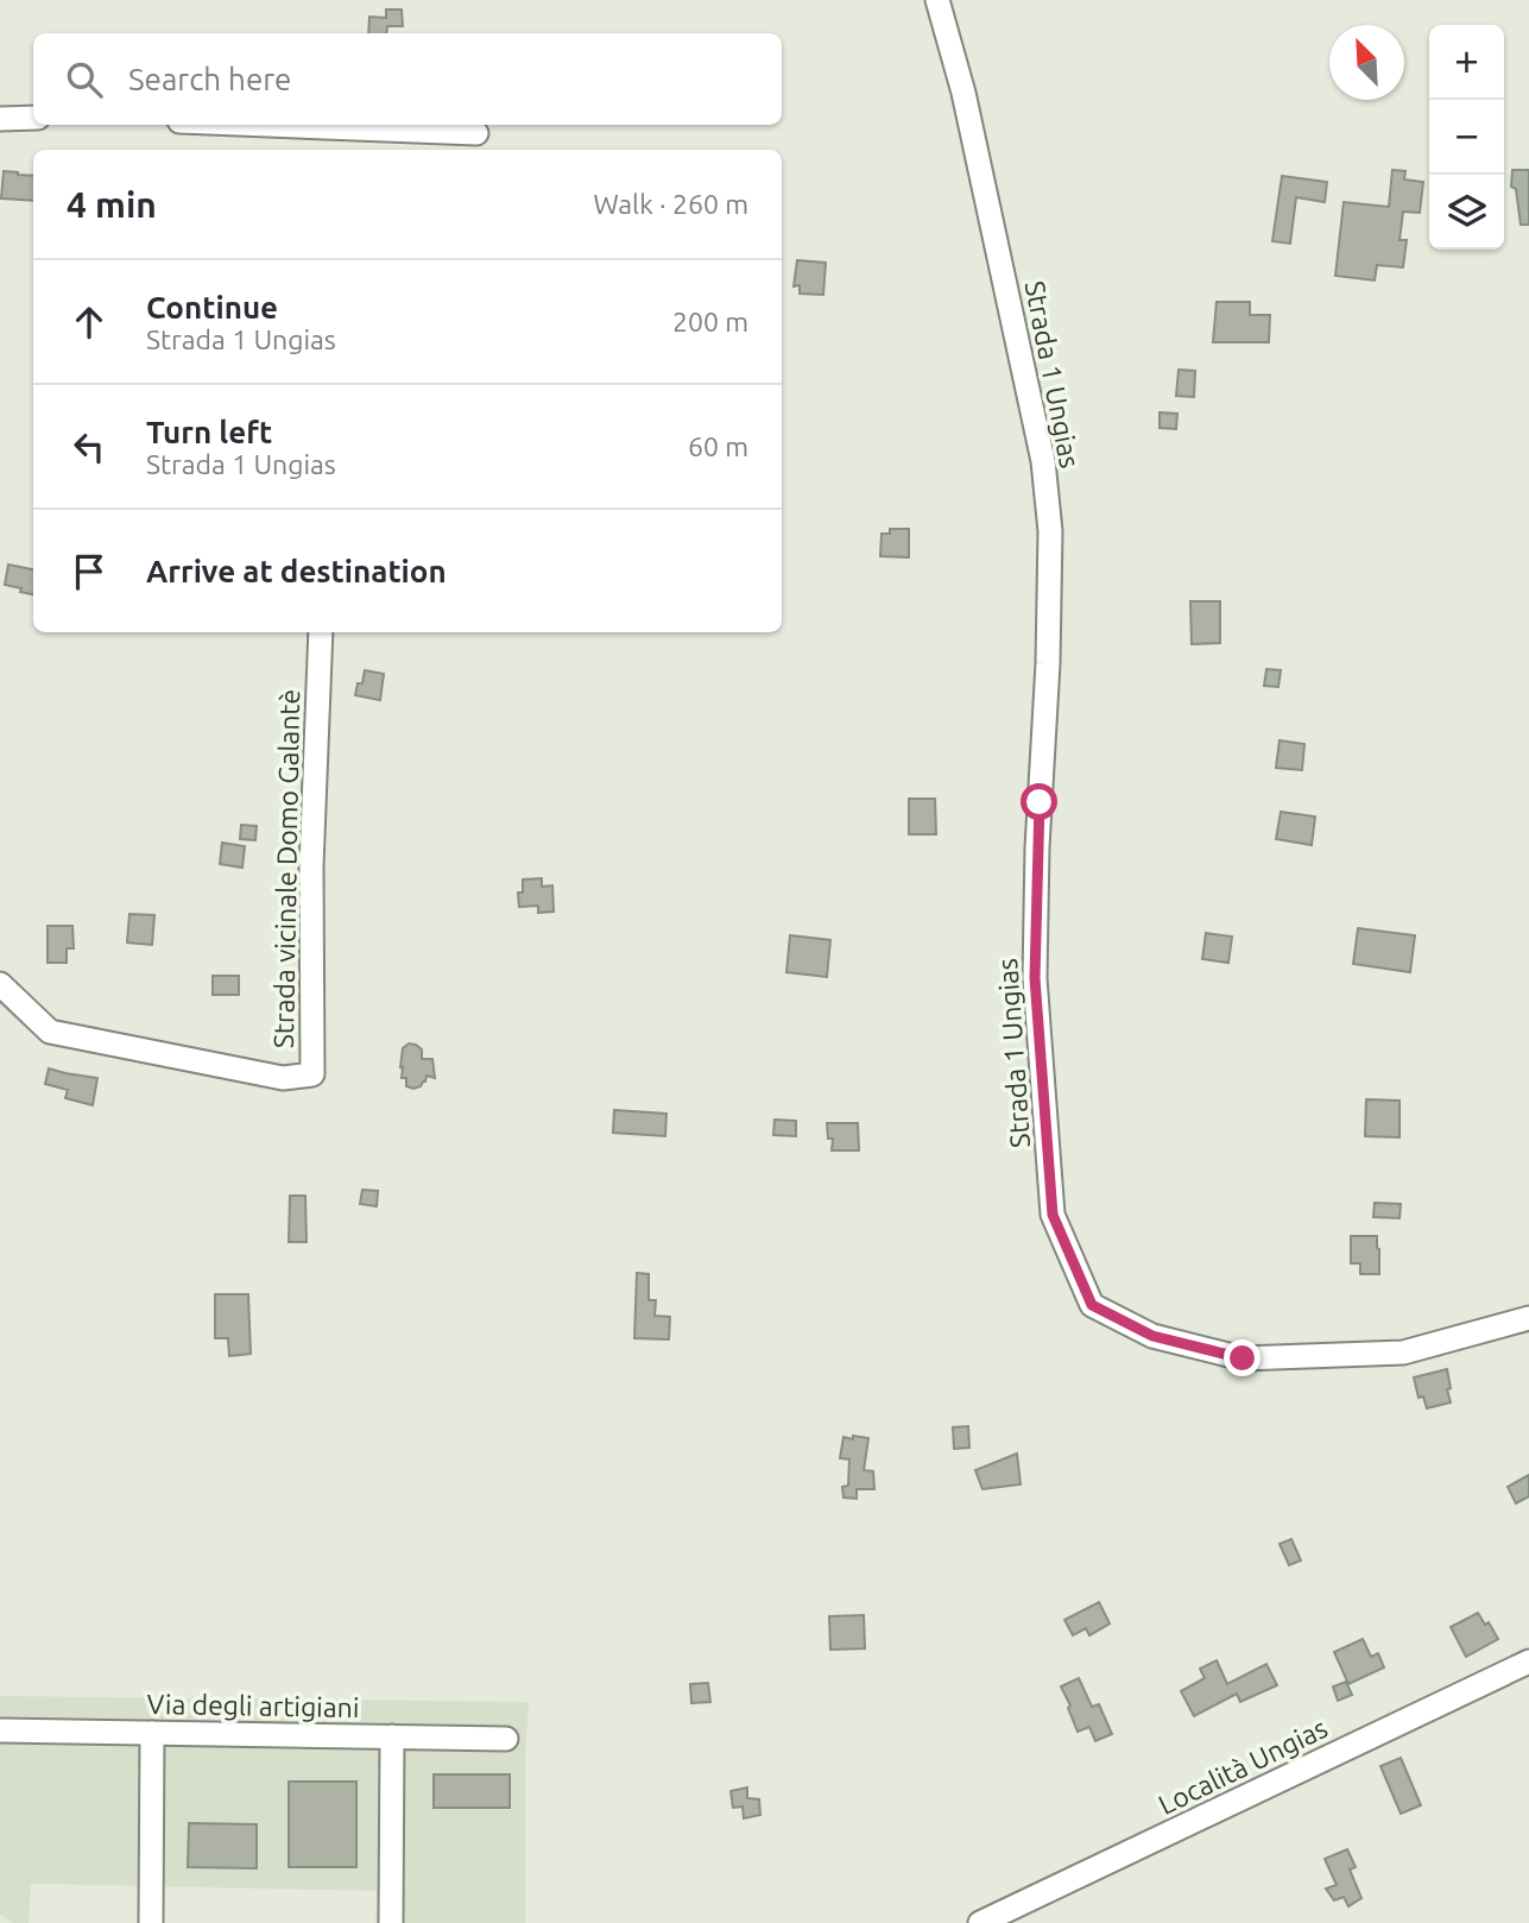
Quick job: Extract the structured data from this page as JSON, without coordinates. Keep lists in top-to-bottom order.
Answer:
{
  "streets": {
    "street": [
      "Strada 1 Ungias",
      "Strada vicinale Domo Galantè",
      "Via degli artigiani",
      "Località Ungias"
    ]
  },
  "north": "top left",
  "page": {
    "map_buttons": ["+", "−"],
    "search": "Search here",
    "heading": ["4 min", "Walk · 260 m"],
    "list": [
      ["Continue", "Strada 1 Ungias", "200 m"],
      ["Turn left", "Strada 1 Ungias", "60 m"],
      "Arrive at destination"
    ]
  }
}
